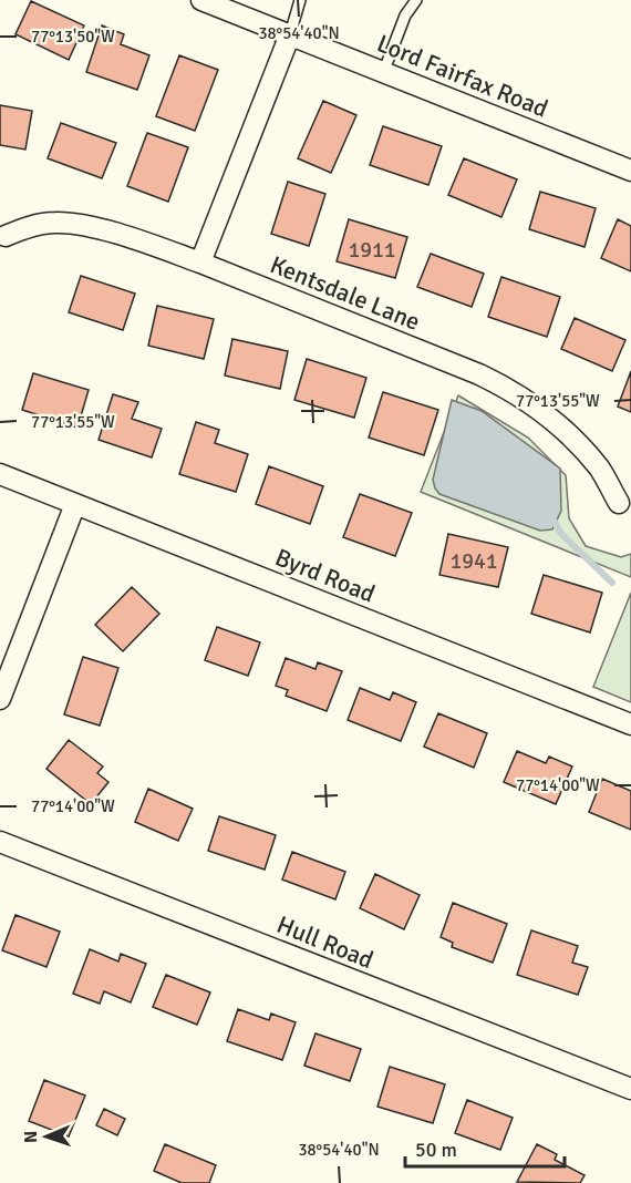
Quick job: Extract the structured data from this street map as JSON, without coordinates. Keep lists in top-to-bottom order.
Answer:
{
  "streets": {
    "street": [
      "Lord Fairfax Road",
      "Kentsdale Lane",
      "Byrd Road",
      "Hull Road"
    ]
  },
  "house_numbers": ["1911", "1941"],
  "scale_bar": "50 m",
  "north": "left",
  "coordinates": [
    "38°54'40\"N",
    "77°13'50\"W",
    "77°13'55\"W",
    "77°14'00\"W"
  ]
}
